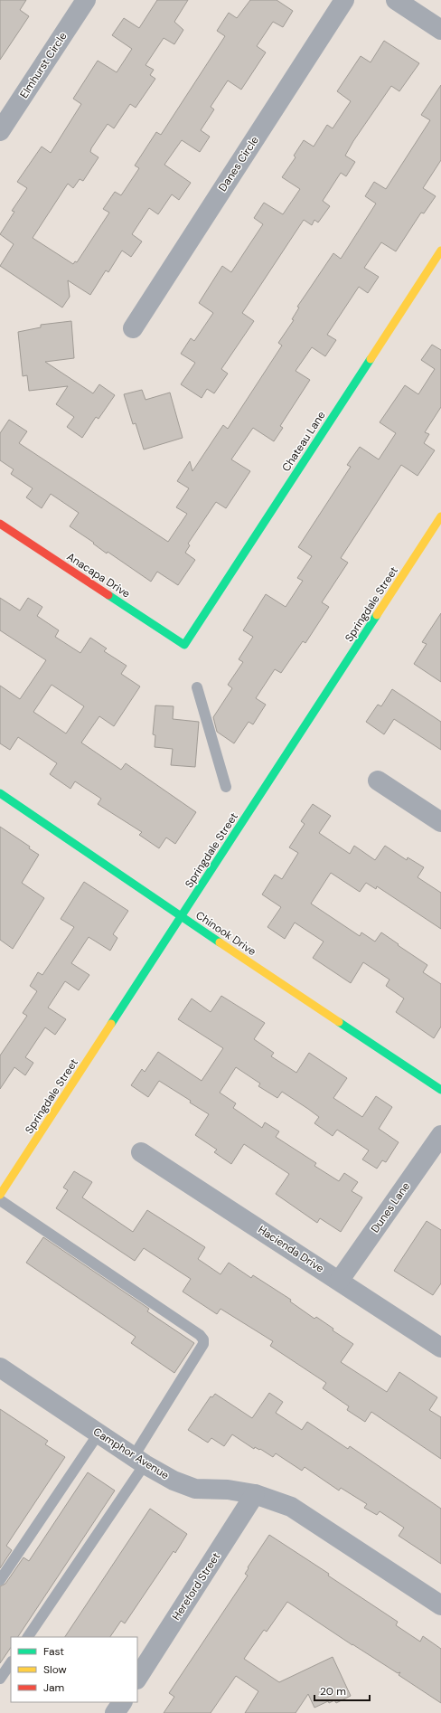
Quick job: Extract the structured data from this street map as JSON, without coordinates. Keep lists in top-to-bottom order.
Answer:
{
  "streets": {
    "street": [
      "Elmhurst Circle",
      "Danes Circle",
      "Chateau Lane",
      "Anacapa Drive",
      "Springdale Street",
      "Chinook Drive",
      "Dunes Lane",
      "Hacienda Drive",
      "Camphor Avenue",
      "Hereford Street"
    ]
  },
  "crossings": [
    ["Chateau Lane", "Anacapa Drive"],
    ["Springdale Street", "Chinook Drive"],
    ["Dunes Lane", "Hacienda Drive"],
    ["Camphor Avenue", "Hereford Street"]
  ],
  "legend": ["Fast", "Slow", "Jam"],
  "scale_bar": "20 m"
}
